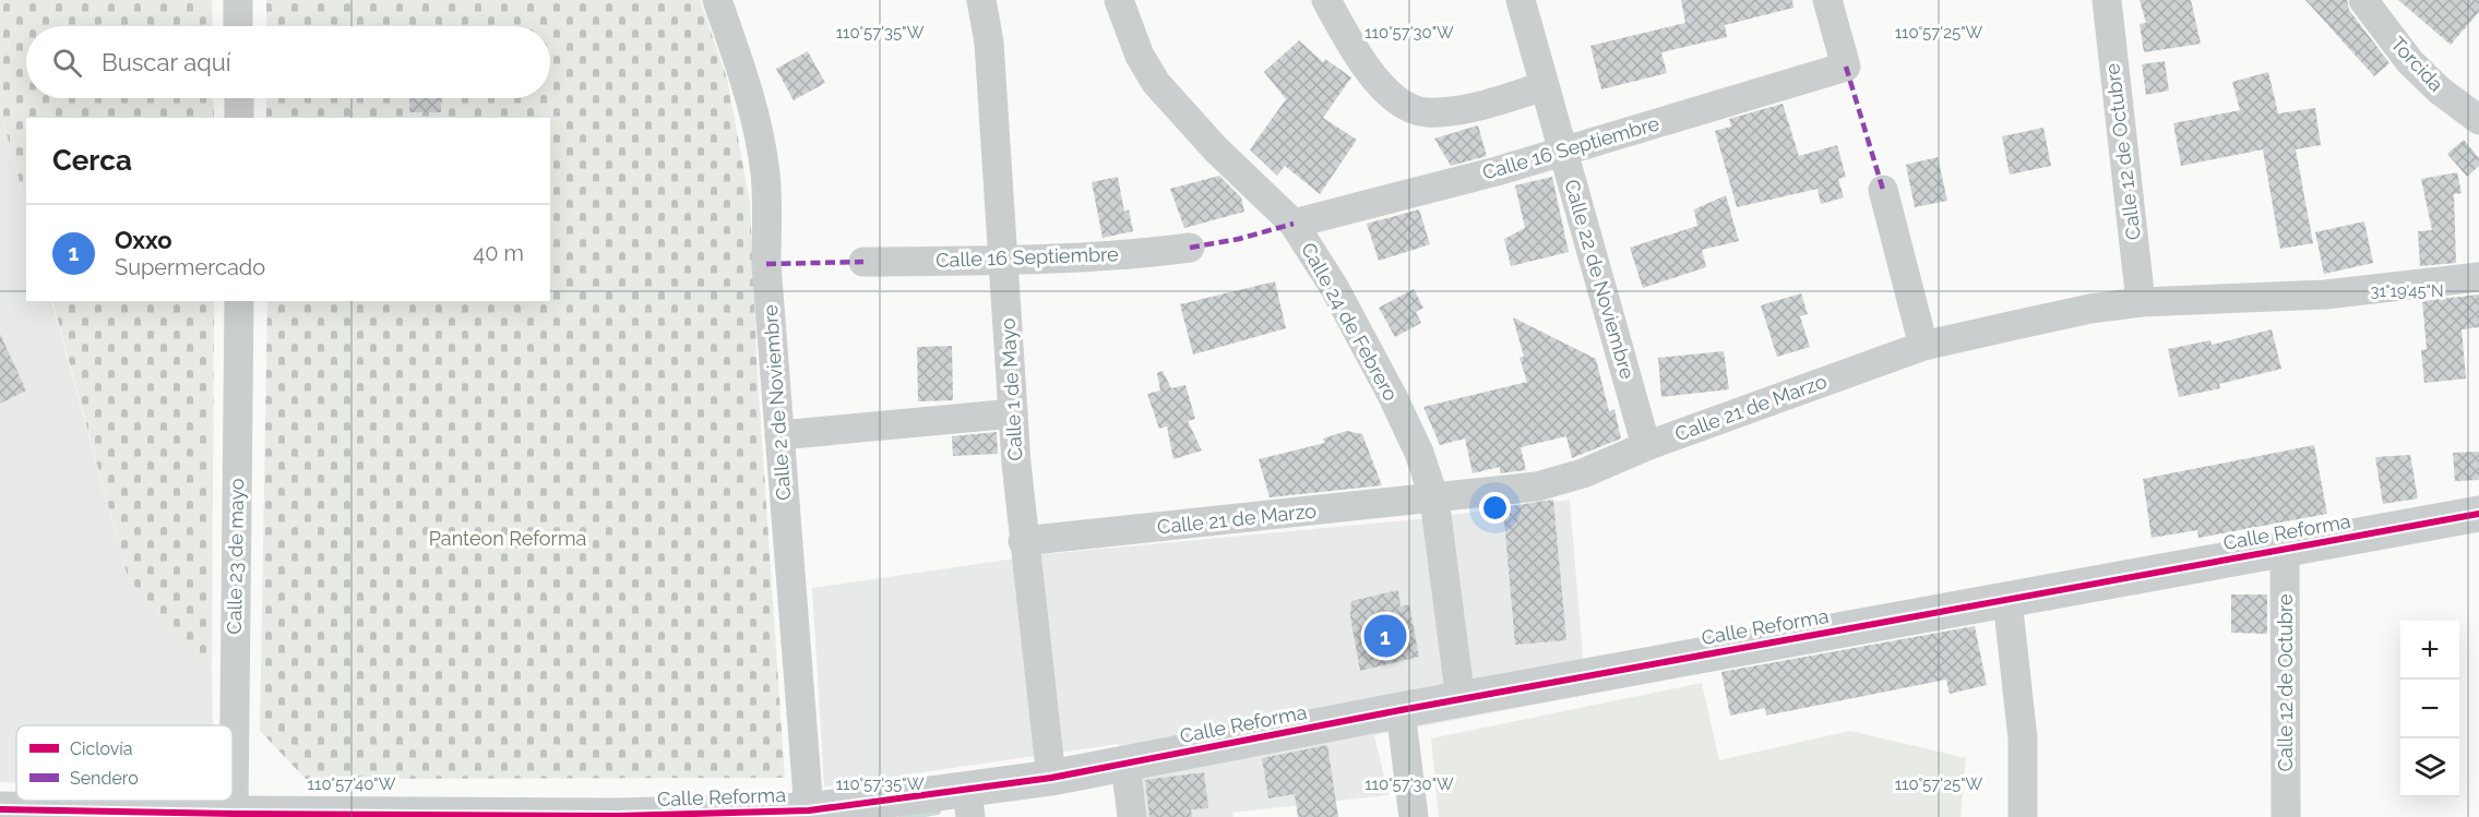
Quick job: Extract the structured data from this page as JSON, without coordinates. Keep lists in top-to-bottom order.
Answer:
{
  "streets": {
    "street": [
      "Torcida",
      "Calle 16 Septiembre",
      "Calle 12 de Octubre",
      "Calle 22 de Noviembre",
      "Calle 24 de Febrero",
      "Calle 1 de Mayo",
      "Calle 2 de Noviembre",
      "Calle 21 de Marzo",
      "Calle Reforma",
      "Calle 23 de mayo"
    ]
  },
  "crossings": [
    ["Calle 16 Septiembre", "Calle 22 de Noviembre"],
    ["Calle 16 Septiembre", "Calle 24 de Febrero"],
    ["Calle 16 Septiembre", "Calle 1 de Mayo"],
    ["Calle 12 de Octubre", "Calle 21 de Marzo"],
    ["Calle 12 de Octubre", "Calle Reforma"],
    ["Calle 22 de Noviembre", "Calle 21 de Marzo"],
    ["Calle 24 de Febrero", "Calle 21 de Marzo"],
    ["Calle 24 de Febrero", "Calle Reforma"],
    ["Calle 1 de Mayo", "Calle 21 de Marzo"],
    ["Calle 1 de Mayo", "Calle Reforma"],
    ["Calle 2 de Noviembre", "Calle Reforma"],
    ["Calle Reforma", "Calle 23 de mayo"]
  ],
  "parks": ["Panteon Reforma"],
  "legend": ["Ciclovía", "Sendero"],
  "page": {
    "search": "Buscar aquí",
    "heading": "Cerca",
    "list": [
      {
        "mark": "1",
        "name": "Oxxo",
        "note": "Supermercado",
        "value": "40 m"
      }
    ],
    "pins": "1",
    "map_buttons": ["+", "−"]
  },
  "coordinates": [
    "110°57'35\"W",
    "110°57'30\"W",
    "110°57'25\"W",
    "31°19'45\"N",
    "110°57'40\"W"
  ]
}
